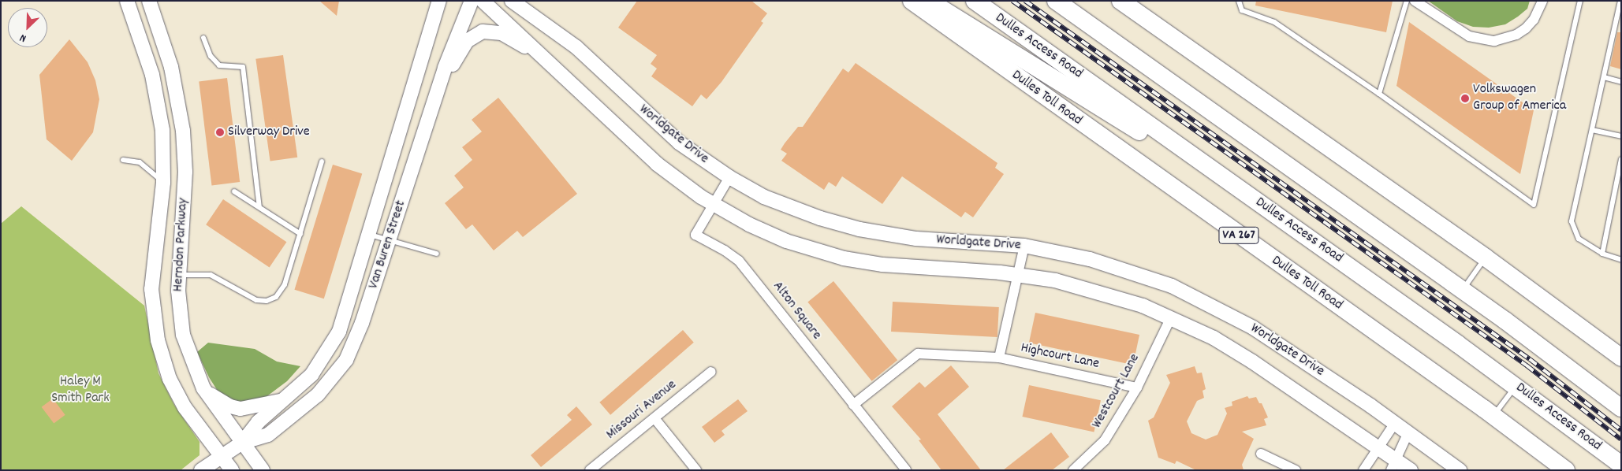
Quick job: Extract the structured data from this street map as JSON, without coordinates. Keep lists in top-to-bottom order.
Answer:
{
  "streets": {
    "highway": ["Dulles Access Road", "Dulles Toll Road", "VA 267"],
    "main road": ["Worldgate Drive", "Herndon Parkway", "Van Buren Street"],
    "street": [
      "Alton Square",
      "Highcourt Lane",
      "Westcourt Lane",
      "Missouri Avenue"
    ]
  },
  "crossings": [
    ["Worldgate Drive", "Alton Square"],
    ["Worldgate Drive", "Highcourt Lane"],
    ["Worldgate Drive", "Westcourt Lane"],
    ["Herndon Parkway", "Van Buren Street"],
    ["Alton Square", "Highcourt Lane"],
    ["Highcourt Lane", "Westcourt Lane"]
  ],
  "parks": ["Haley M Smith Park"],
  "places": ["Volkswagen Group of America", "Silverway Drive"],
  "north": "bottom left"
}
